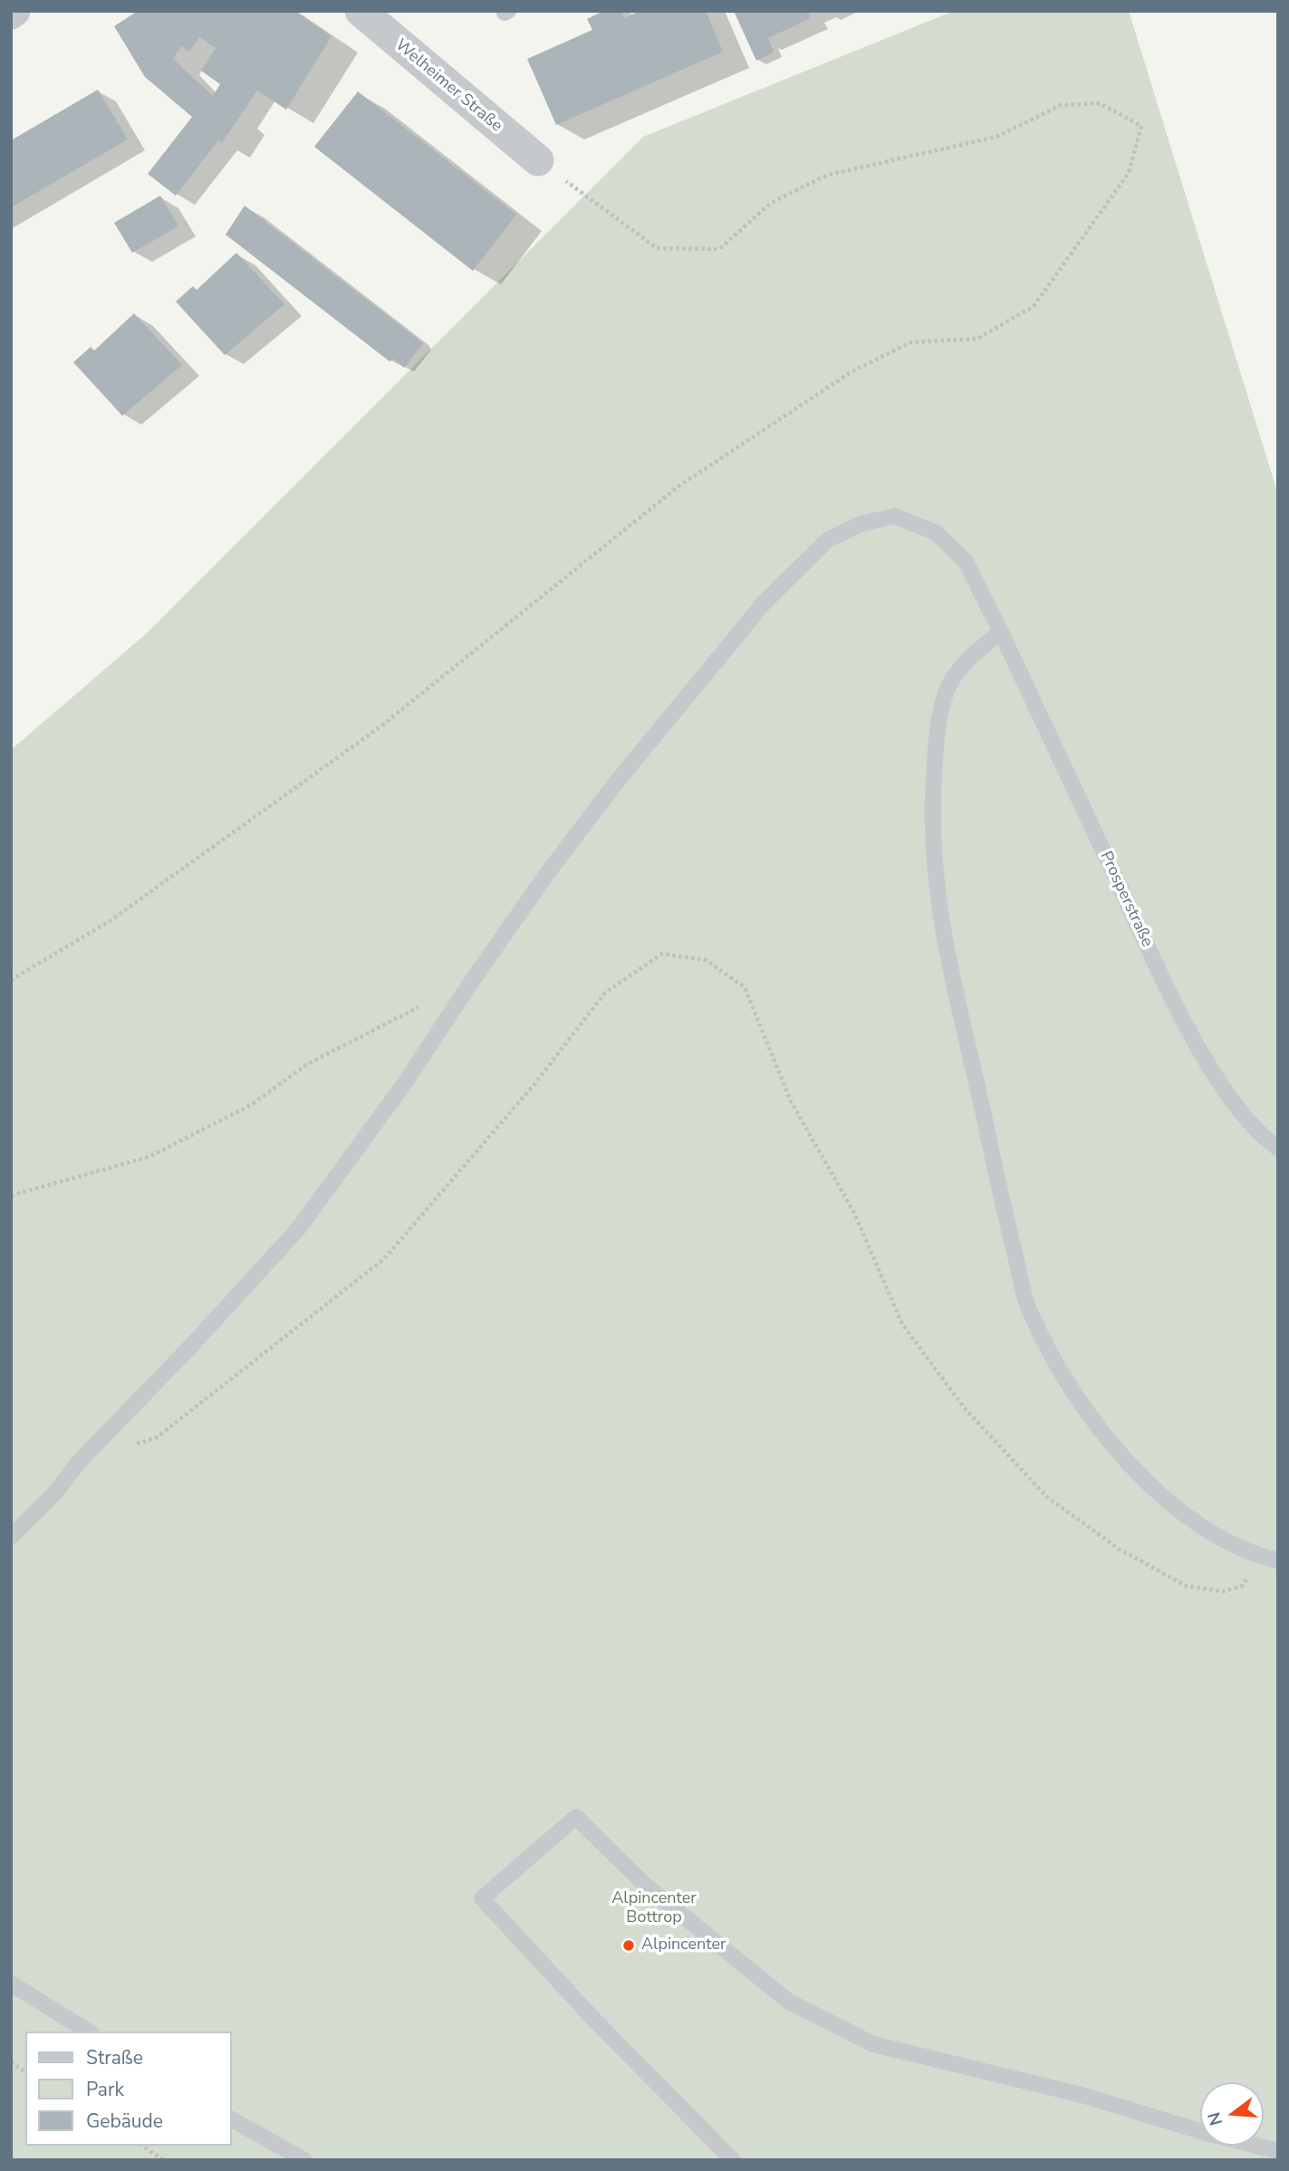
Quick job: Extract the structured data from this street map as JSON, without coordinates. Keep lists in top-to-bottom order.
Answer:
{
  "streets": {
    "street": ["Welheimer Straße"],
    "lane": ["Prosperstraße"]
  },
  "parks": ["Alpincenter Bottrop"],
  "places": ["Alpincenter"],
  "legend": ["Straße", "Park", "Gebäude"],
  "north": "left"
}
